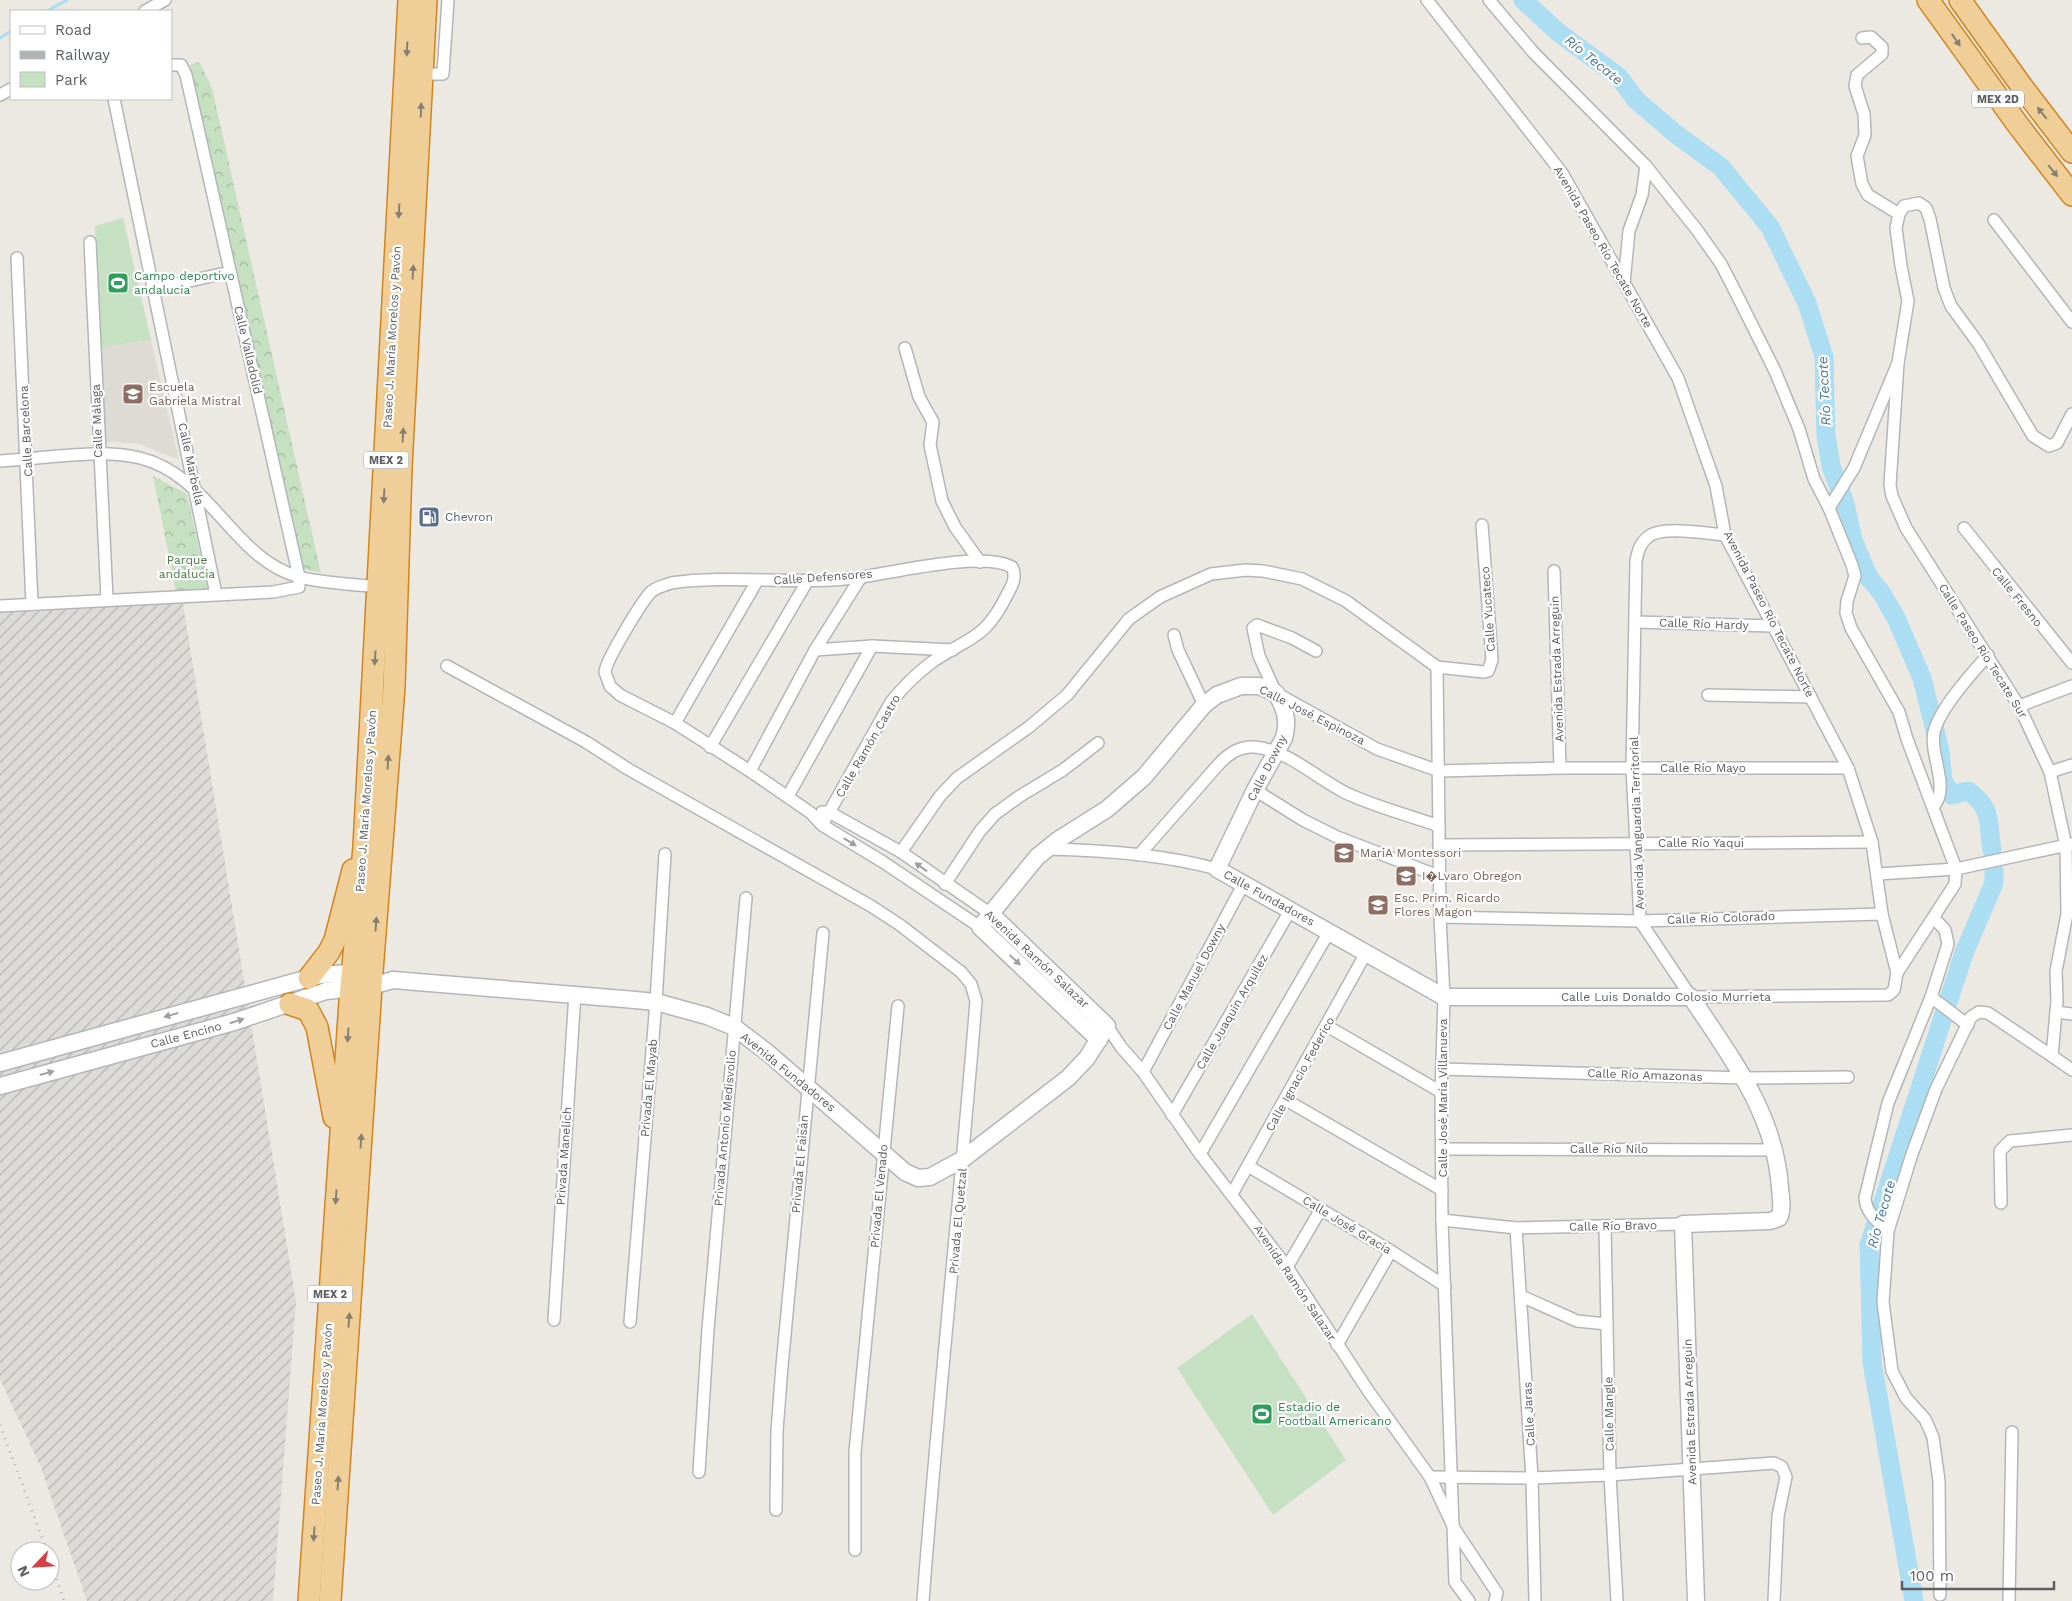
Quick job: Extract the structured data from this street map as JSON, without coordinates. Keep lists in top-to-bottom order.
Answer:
{
  "streets": {
    "highway": ["MEX 2D", "Paseo J. María Morelos y Pavón", "MEX 2"],
    "street": [
      "Avenida Paseo Río Tecate Norte",
      "Calle Valladolid",
      "Calle Málaga",
      "Calle Barcelona",
      "Calle Marbella",
      "Calle Defensores",
      "Calle Fresno",
      "Calle Yucateco",
      "Calle Río Hardy",
      "Calle Paseo Río Tecate Sur",
      "Avenida Estrada Arreguín",
      "Calle José Espinoza",
      "Calle Ramón Castro",
      "Calle Downy",
      "Calle Río Mayo",
      "Avenida Vanguardia Territorial",
      "Calle Río Yaqui",
      "Calle Fundadores",
      "Calle Río Colorado",
      "Avenida Ramón Salazar",
      "Calle Manuel Downy",
      "Calle Luis Donaldo Colosio Murrieta",
      "Calle Juaquin Arquilez",
      "Calle Encino",
      "Avenida Fundadores",
      "Calle Ignacio Federico",
      "Calle Río Amazonas",
      "Privada El Mayab",
      "Calle José María Villanueva",
      "Privada Antonio Medisvolio",
      "Calle Río Nilo",
      "Privada Manelich",
      "Privada El Faisán",
      "Privada El Venado",
      "Privada El Quetzal",
      "Calle José Gracia",
      "Calle Río Bravo",
      "Calle Jaras",
      "Calle Mangle"
    ]
  },
  "crossings": [
    ["Avenida Paseo Río Tecate Norte", "Calle Río Hardy"],
    ["Avenida Paseo Río Tecate Norte", "Calle Río Mayo"],
    ["Avenida Paseo Río Tecate Norte", "Avenida Vanguardia Territorial"],
    ["Avenida Paseo Río Tecate Norte", "Calle Río Yaqui"],
    ["Avenida Paseo Río Tecate Norte", "Calle Río Colorado"],
    ["Avenida Paseo Río Tecate Norte", "Calle Luis Donaldo Colosio Murrieta"],
    ["Paseo J. María Morelos y Pavón", "Calle Encino"],
    ["Paseo J. María Morelos y Pavón", "Avenida Fundadores"],
    ["Calle Defensores", "Calle Ramón Castro"],
    ["Calle Defensores", "Avenida Ramón Salazar"],
    ["Calle Yucateco", "Calle José María Villanueva"],
    ["Calle Río Hardy", "Avenida Vanguardia Territorial"],
    ["Avenida Estrada Arreguín", "Calle Río Mayo"],
    ["Avenida Estrada Arreguín", "Calle Río Bravo"],
    ["Calle José Espinoza", "Calle Downy"],
    ["Calle José Espinoza", "Calle Río Mayo"],
    ["Calle José Espinoza", "Calle Fundadores"],
    ["Calle José Espinoza", "Avenida Ramón Salazar"],
    ["Calle José Espinoza", "Calle José María Villanueva"],
    ["Calle Ramón Castro", "Avenida Ramón Salazar"],
    ["Calle Downy", "Calle Fundadores"],
    ["Calle Río Mayo", "Avenida Vanguardia Territorial"],
    ["Calle Río Mayo", "Calle José María Villanueva"],
    ["Avenida Vanguardia Territorial", "Calle Río Yaqui"],
    ["Avenida Vanguardia Territorial", "Calle Río Colorado"],
    ["Avenida Vanguardia Territorial", "Calle Luis Donaldo Colosio Murrieta"],
    ["Avenida Vanguardia Territorial", "Calle Río Amazonas"],
    ["Avenida Vanguardia Territorial", "Calle Río Nilo"],
    ["Avenida Vanguardia Territorial", "Calle Río Bravo"],
    ["Calle Río Yaqui", "Calle José María Villanueva"],
    ["Calle Fundadores", "Calle Manuel Downy"],
    ["Calle Fundadores", "Calle Luis Donaldo Colosio Murrieta"],
    ["Calle Fundadores", "Calle Juaquin Arquilez"],
    ["Calle Fundadores", "Calle Ignacio Federico"],
    ["Calle Fundadores", "Calle José María Villanueva"],
    ["Calle Río Colorado", "Calle José María Villanueva"],
    ["Avenida Ramón Salazar", "Calle Manuel Downy"],
    ["Avenida Ramón Salazar", "Calle Juaquin Arquilez"],
    ["Avenida Ramón Salazar", "Avenida Fundadores"],
    ["Avenida Ramón Salazar", "Calle Ignacio Federico"],
    ["Avenida Ramón Salazar", "Calle José María Villanueva"],
    ["Calle Luis Donaldo Colosio Murrieta", "Calle José María Villanueva"],
    ["Calle Encino", "Avenida Fundadores"],
    ["Avenida Fundadores", "Privada El Mayab"],
    ["Avenida Fundadores", "Privada Antonio Medisvolio"],
    ["Avenida Fundadores", "Privada Manelich"],
    ["Avenida Fundadores", "Privada El Faisán"],
    ["Avenida Fundadores", "Privada El Venado"],
    ["Avenida Fundadores", "Privada El Quetzal"],
    ["Calle Ignacio Federico", "Calle José Gracia"],
    ["Calle Río Amazonas", "Calle José María Villanueva"],
    ["Calle José María Villanueva", "Calle Río Nilo"],
    ["Calle José María Villanueva", "Calle José Gracia"],
    ["Calle José María Villanueva", "Calle Río Bravo"],
    ["Calle Río Bravo", "Calle Jaras"],
    ["Calle Río Bravo", "Calle Mangle"]
  ],
  "water": ["Río Tecate"],
  "parks": ["Parque andalucia"],
  "places": {
    "sports": ["Campo deportivo andalucia", "Estadio de Football Americano"],
    "school or university": [
      "Escuela Gabriela Mistral",
      "MariA Montessori",
      "I�Lvaro Obregon",
      "Esc. Prim. Ricardo Flores Magon"
    ],
    "fuel station": ["Chevron"]
  },
  "legend": ["Road", "Railway", "Park"],
  "scale_bar": "100 m",
  "north": "bottom left"
}
